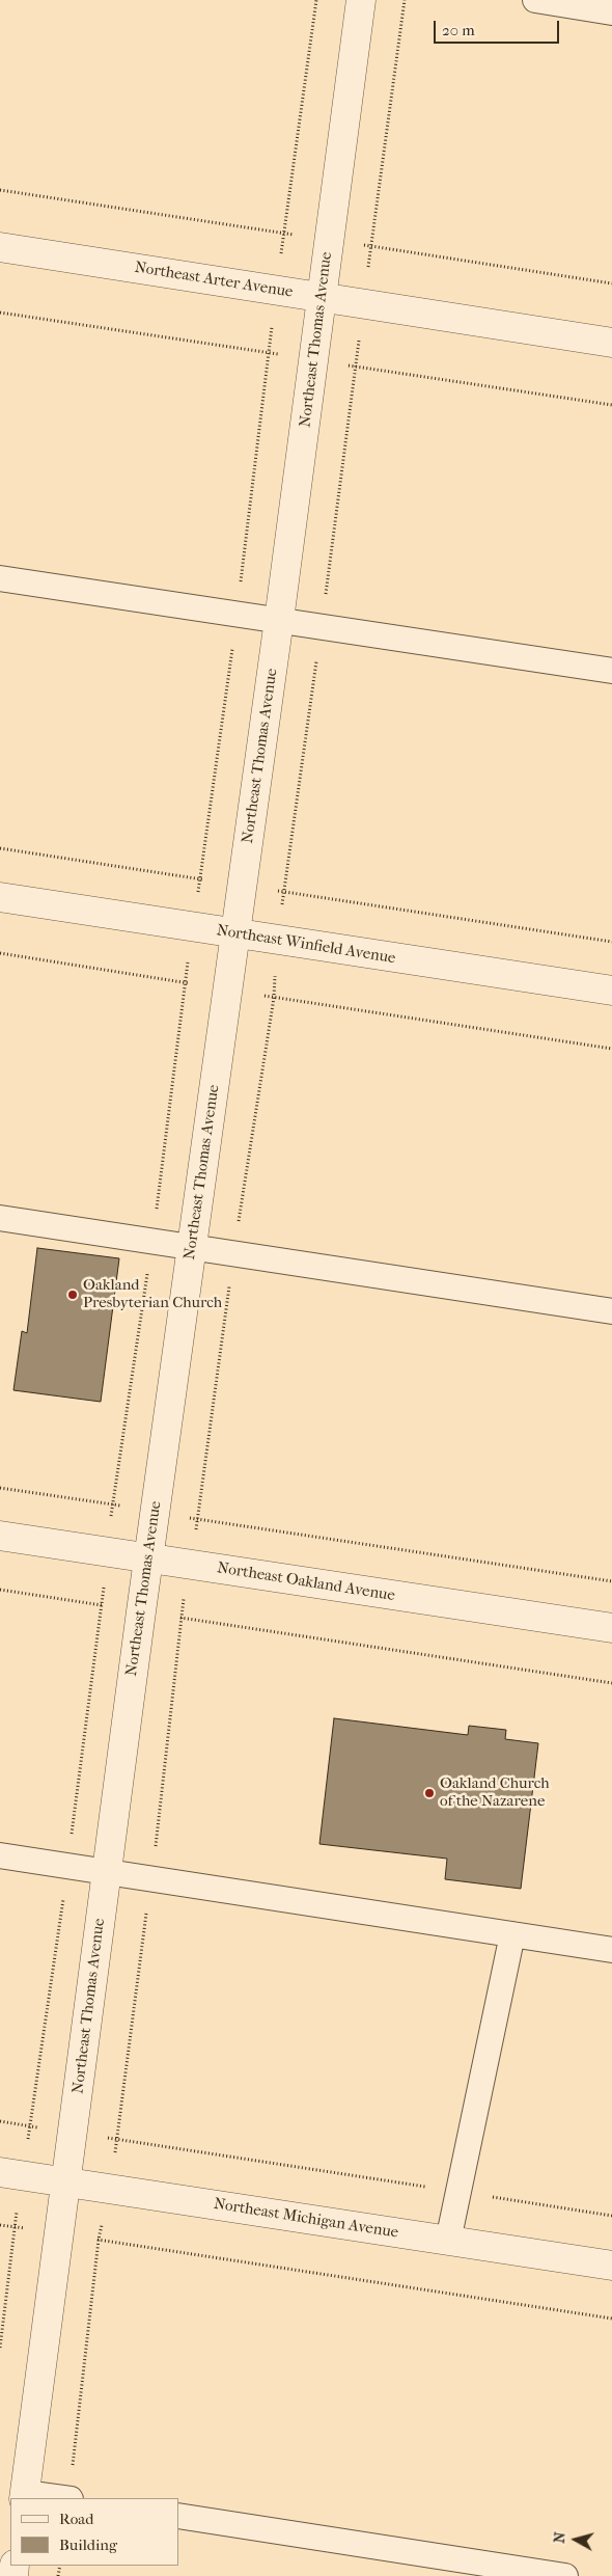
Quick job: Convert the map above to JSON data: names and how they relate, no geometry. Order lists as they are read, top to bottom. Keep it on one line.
{"streets":{"street":["Northeast Arter Avenue","Northeast Thomas Avenue","Northeast Winfield Avenue","Northeast Oakland Avenue","Northeast Michigan Avenue"]},"crossings":[["Northeast Arter Avenue","Northeast Thomas Avenue"],["Northeast Thomas Avenue","Northeast Winfield Avenue"],["Northeast Thomas Avenue","Northeast Oakland Avenue"],["Northeast Thomas Avenue","Northeast Michigan Avenue"]],"places":["Oakland Presbyterian Church","Oakland Church of the Nazarene"],"legend":["Road","Building"],"scale_bar":"20 m","north":"left"}
